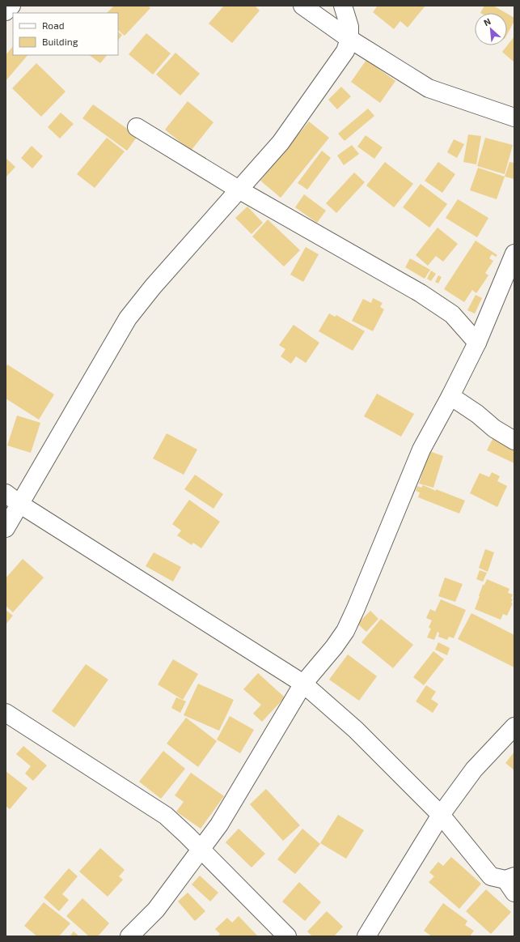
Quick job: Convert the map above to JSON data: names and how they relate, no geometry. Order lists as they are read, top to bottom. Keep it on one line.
{"legend":["Road","Building"],"north":"top left"}
